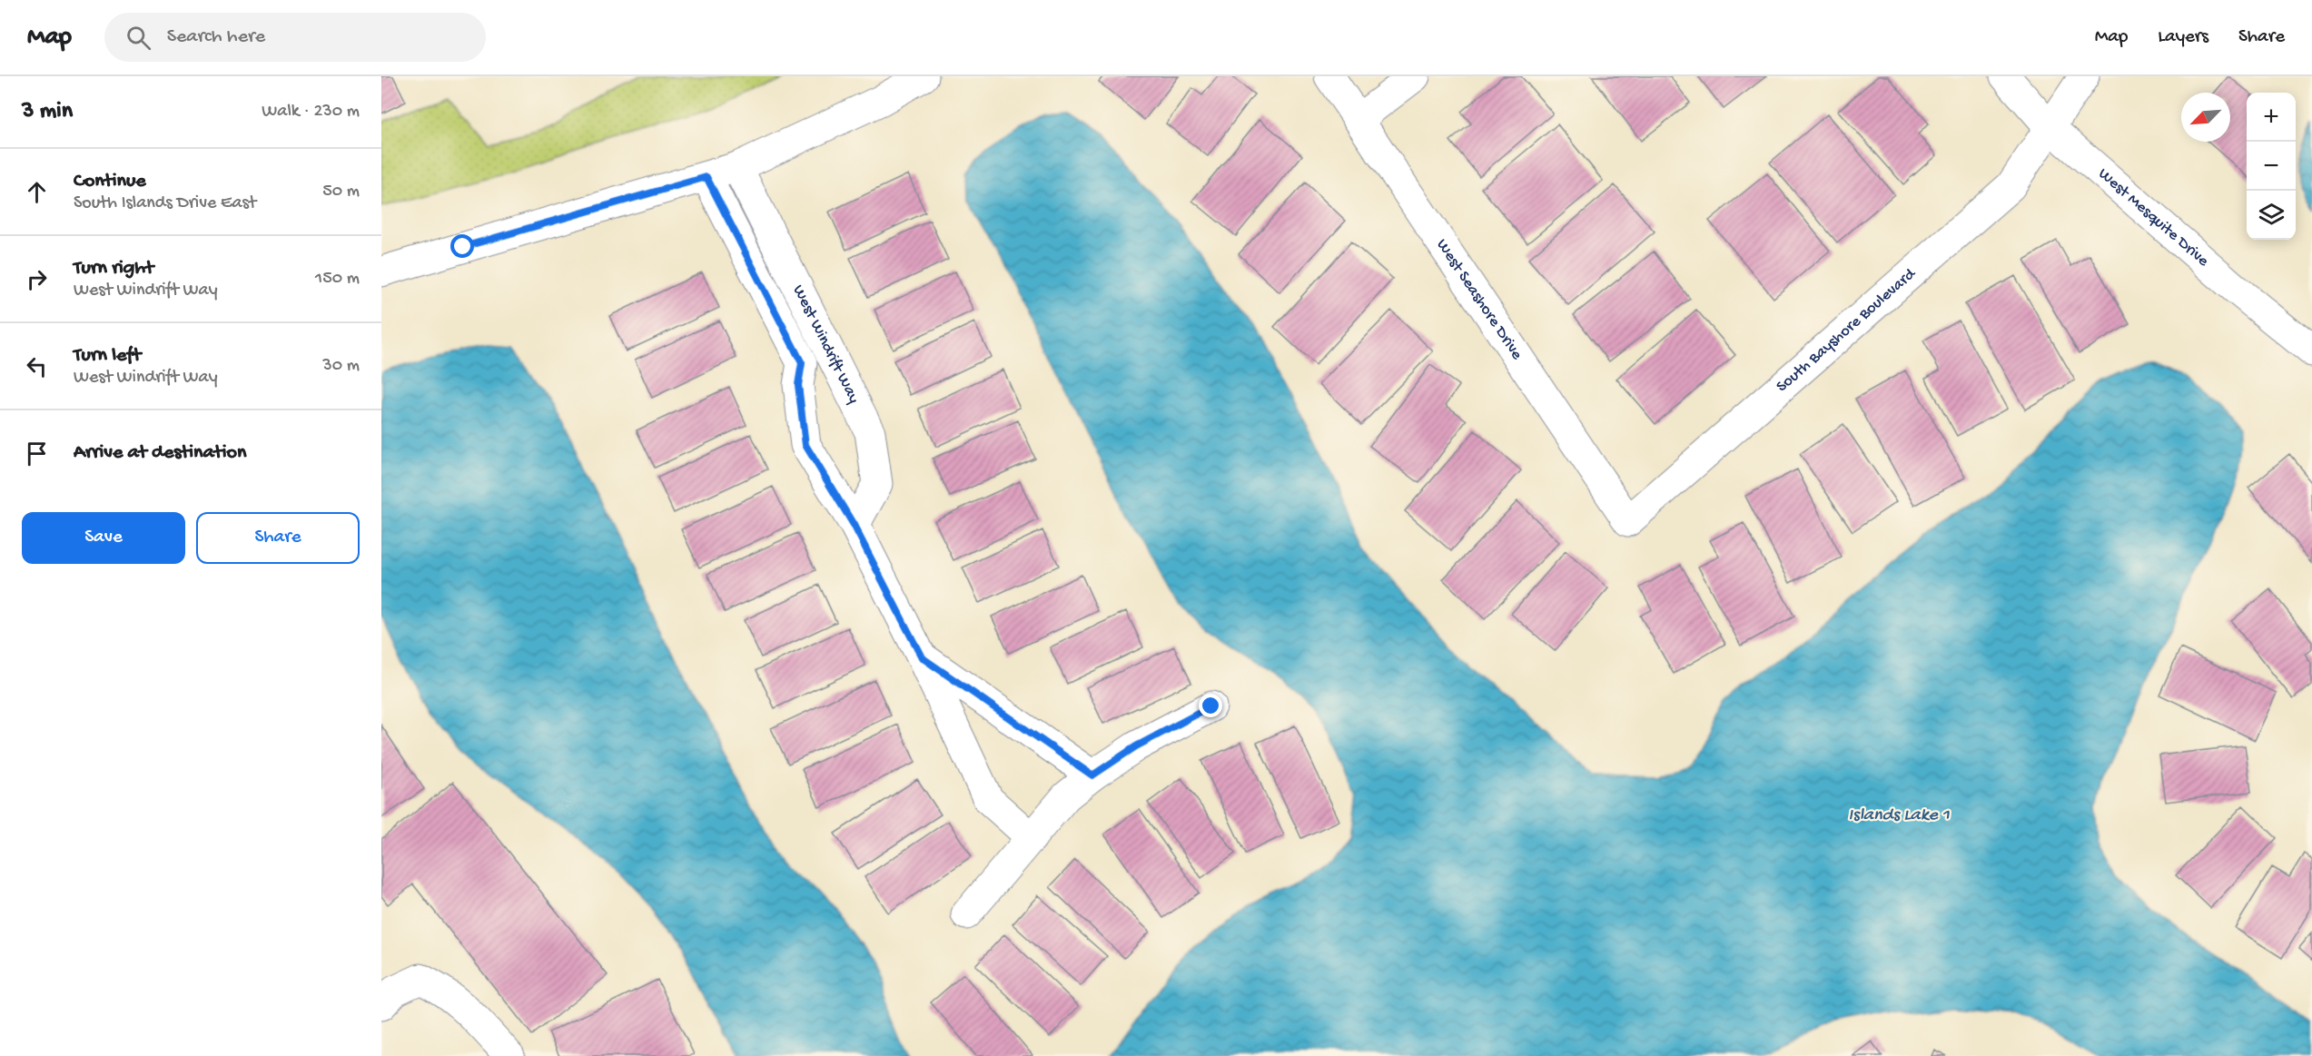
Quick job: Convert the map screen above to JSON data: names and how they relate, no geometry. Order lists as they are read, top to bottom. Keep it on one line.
{"streets":{"street":["West Mesquite Drive","West Seashore Drive","South Bayshore Boulevard","West Windrift Way"]},"crossings":[["West Mesquite Drive","South Bayshore Boulevard"],["West Seashore Drive","South Bayshore Boulevard"]],"water":["Islands Lake 1"],"north":"bottom left","page":{"header":"Map","search":"Search here","nav":["Map","Layers","Share"],"heading":["3 min","Walk · 230 m"],"map_buttons":["+","−"],"list":[["Continue","South Islands Drive East","50 m"],["Turn right","West Windrift Way","150 m"],["Turn left","West Windrift Way","30 m"],"Arrive at destination"],"buttons":["Save","Share"]}}
